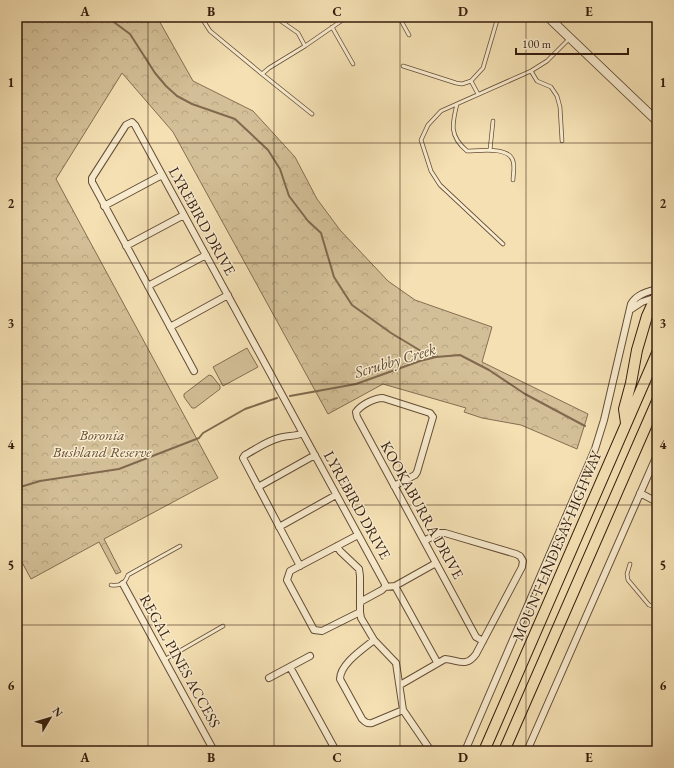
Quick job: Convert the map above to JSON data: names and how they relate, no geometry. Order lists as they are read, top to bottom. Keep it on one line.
{"streets":{"highway":["MOUNT LINDESAY HIGHWAY"],"street":["LYREBIRD DRIVE","KOOKABURRA DRIVE","REGAL PINES ACCESS"]},"water":["Scrubby Creek"],"parks":["Boronia Bushland Reserve"],"scale_bar":"100 m","north":"top right","grid":{"columns":["A","B","C","D","E"],"rows":["1","2","3","4","5","6"]}}
